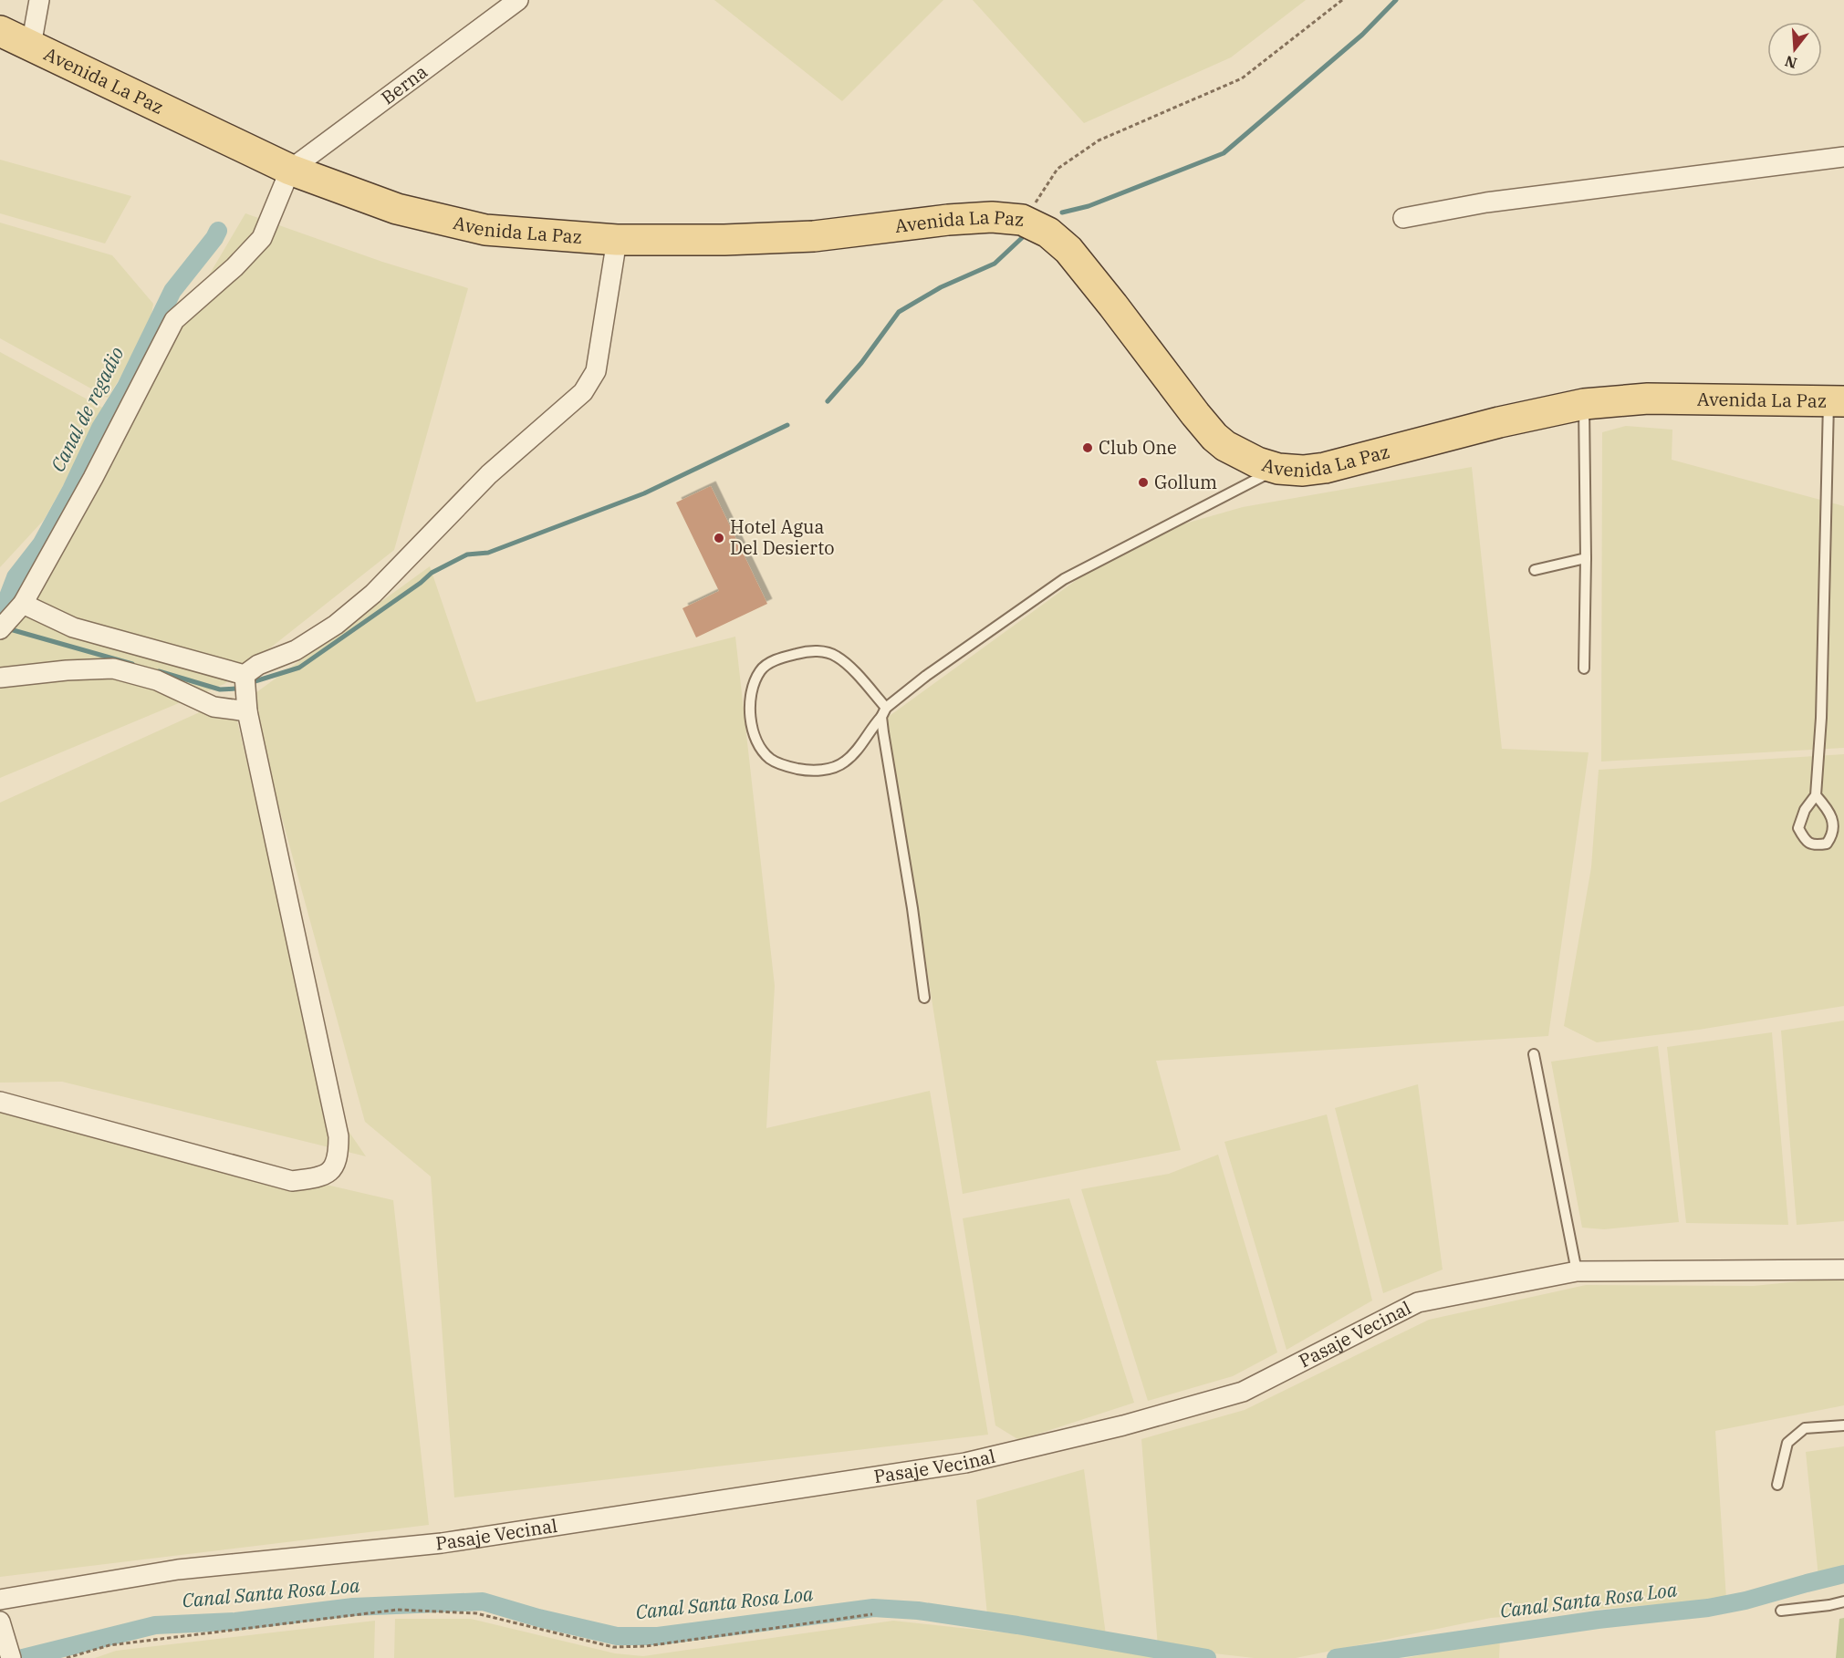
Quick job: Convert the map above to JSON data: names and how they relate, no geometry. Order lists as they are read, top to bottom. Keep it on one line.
{"streets":{"main road":["Avenida La Paz"],"street":["Berna","Pasaje Vecinal"]},"crossings":[["Avenida La Paz","Berna"]],"water":["Canal de regadio","Canal Santa Rosa Loa"],"places":["Club One","Gollum","Hotel Agua Del Desierto"],"north":"bottom"}
